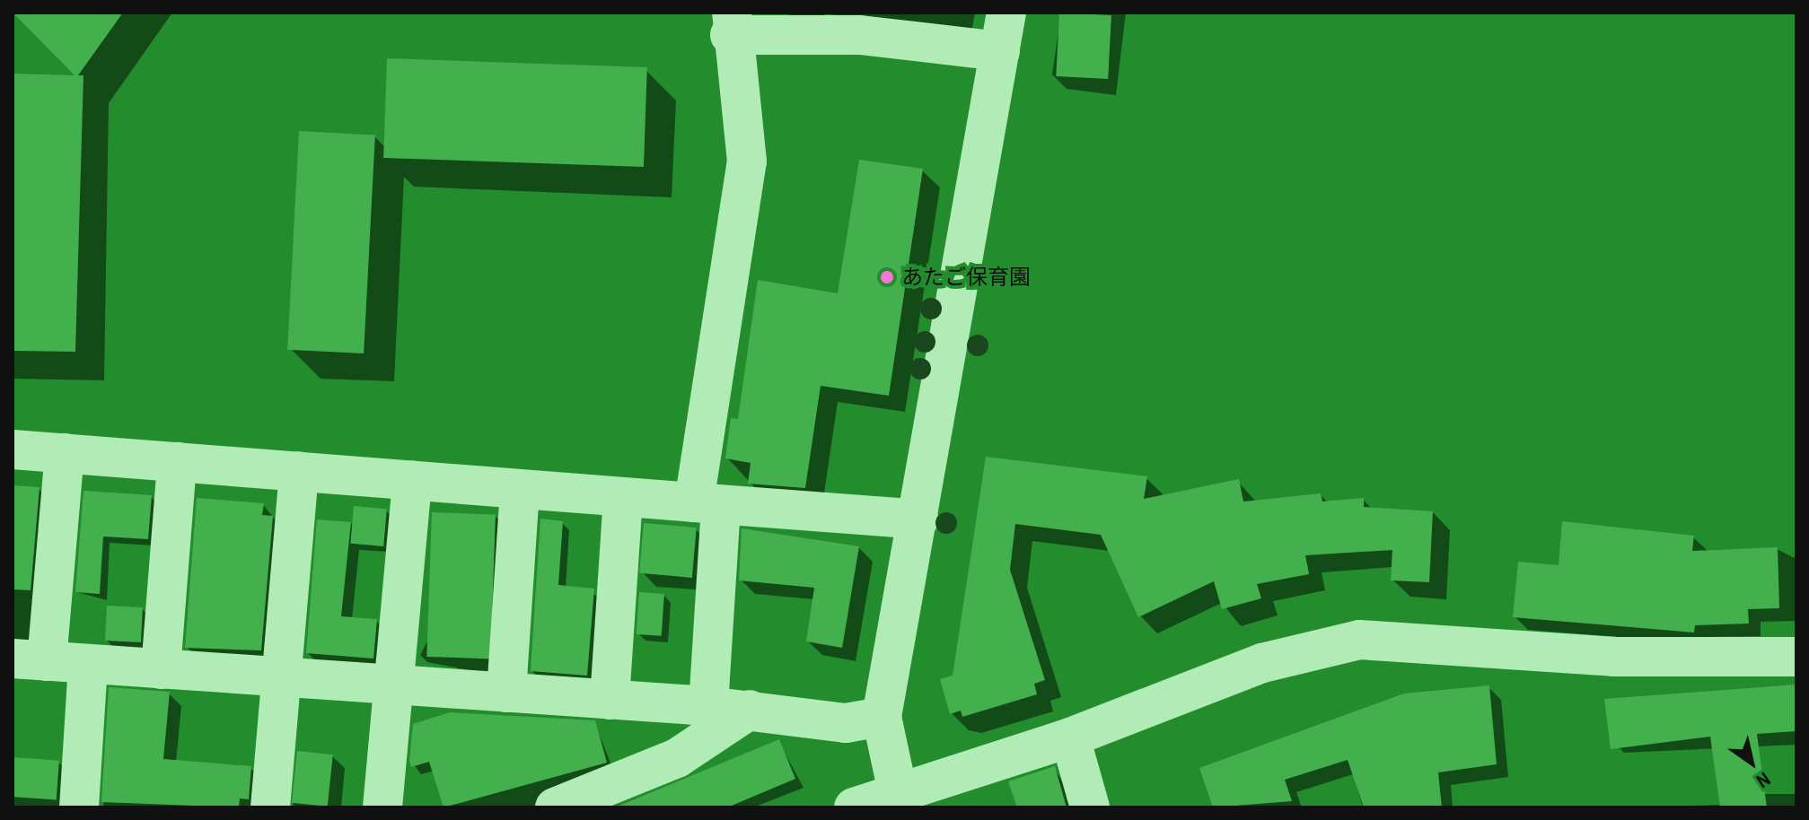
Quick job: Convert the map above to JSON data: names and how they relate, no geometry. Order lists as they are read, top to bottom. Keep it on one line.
{"places":["あたご保育園"],"north":"bottom right"}
